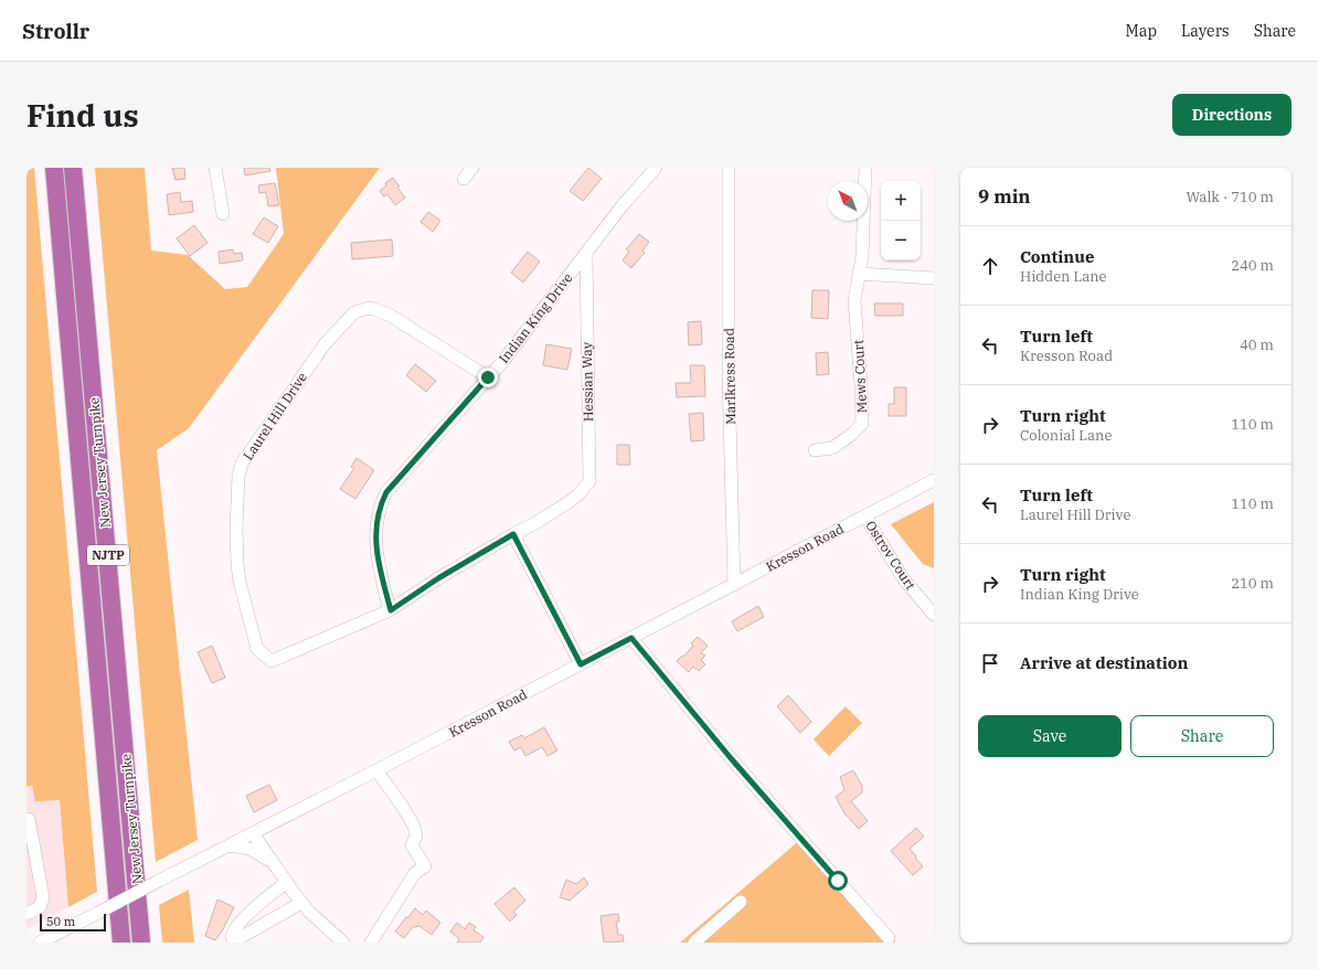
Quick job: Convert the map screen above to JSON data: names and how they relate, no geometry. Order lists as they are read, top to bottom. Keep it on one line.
{"streets":{"highway":["New Jersey Turnpike","NJTP"],"street":["Indian King Drive","Marlkress Road","Mews Court","Hessian Way","Laurel Hill Drive","Kresson Road","Ostrov Court"]},"crossings":[["Indian King Drive","Hessian Way"],["Indian King Drive","Laurel Hill Drive"],["Marlkress Road","Kresson Road"],["Hessian Way","Laurel Hill Drive"],["Kresson Road","Ostrov Court"]],"scale_bar":"50 m","north":"top left","page":{"header":"Strollr","nav":["Map","Layers","Share"],"buttons":["Directions",["Save","Share"]],"title":"Find us","heading":["9 min","Walk · 710 m"],"map_buttons":["+","−"],"list":[["Continue","Hidden Lane","240 m"],["Turn left","Kresson Road","40 m"],["Turn right","Colonial Lane","110 m"],["Turn left","Laurel Hill Drive","110 m"],["Turn right","Indian King Drive","210 m"],"Arrive at destination"],"scale":"50 m"}}
